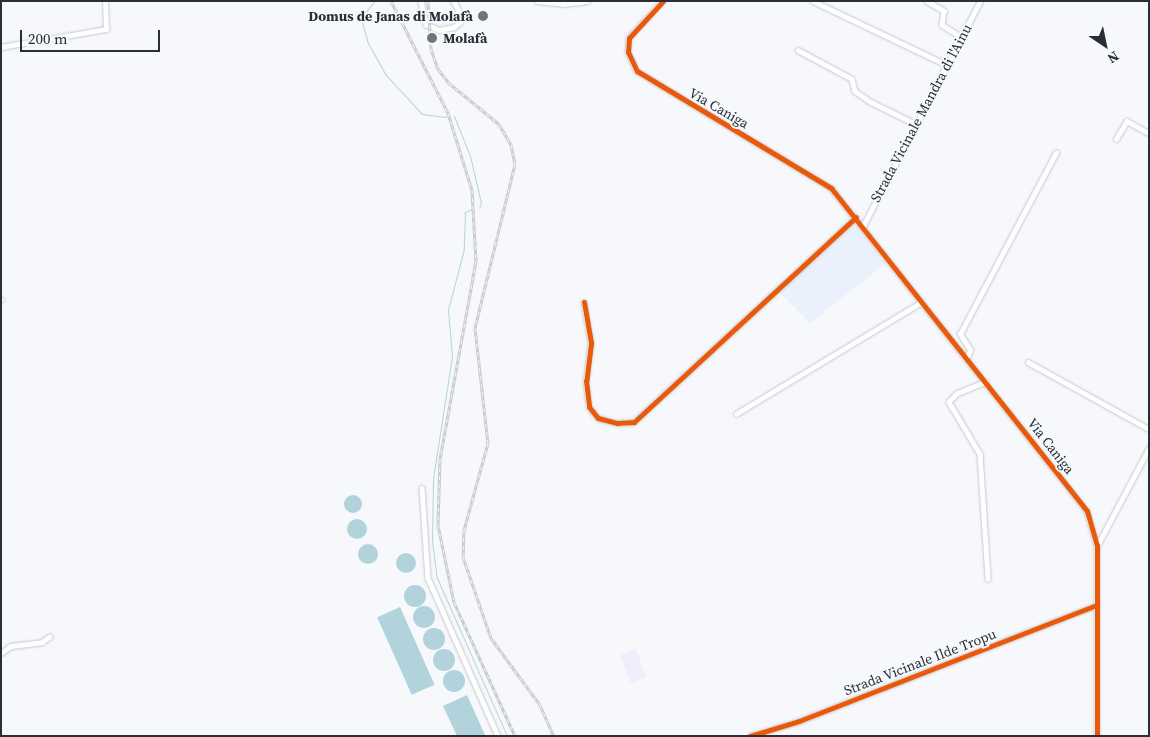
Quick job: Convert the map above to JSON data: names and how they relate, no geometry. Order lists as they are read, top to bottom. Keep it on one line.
{"streets":{"street":["Via Caniga","Strada Vicinale Mandra di l'Ainu","Strada Vicinale Ilde Tropu"]},"crossings":[["Via Caniga","Strada Vicinale Mandra di l'Ainu"],["Via Caniga","Strada Vicinale Ilde Tropu"]],"places":["Domus de Janas di Molafà","Molafà"],"scale_bar":"200 m","north":"bottom right"}
